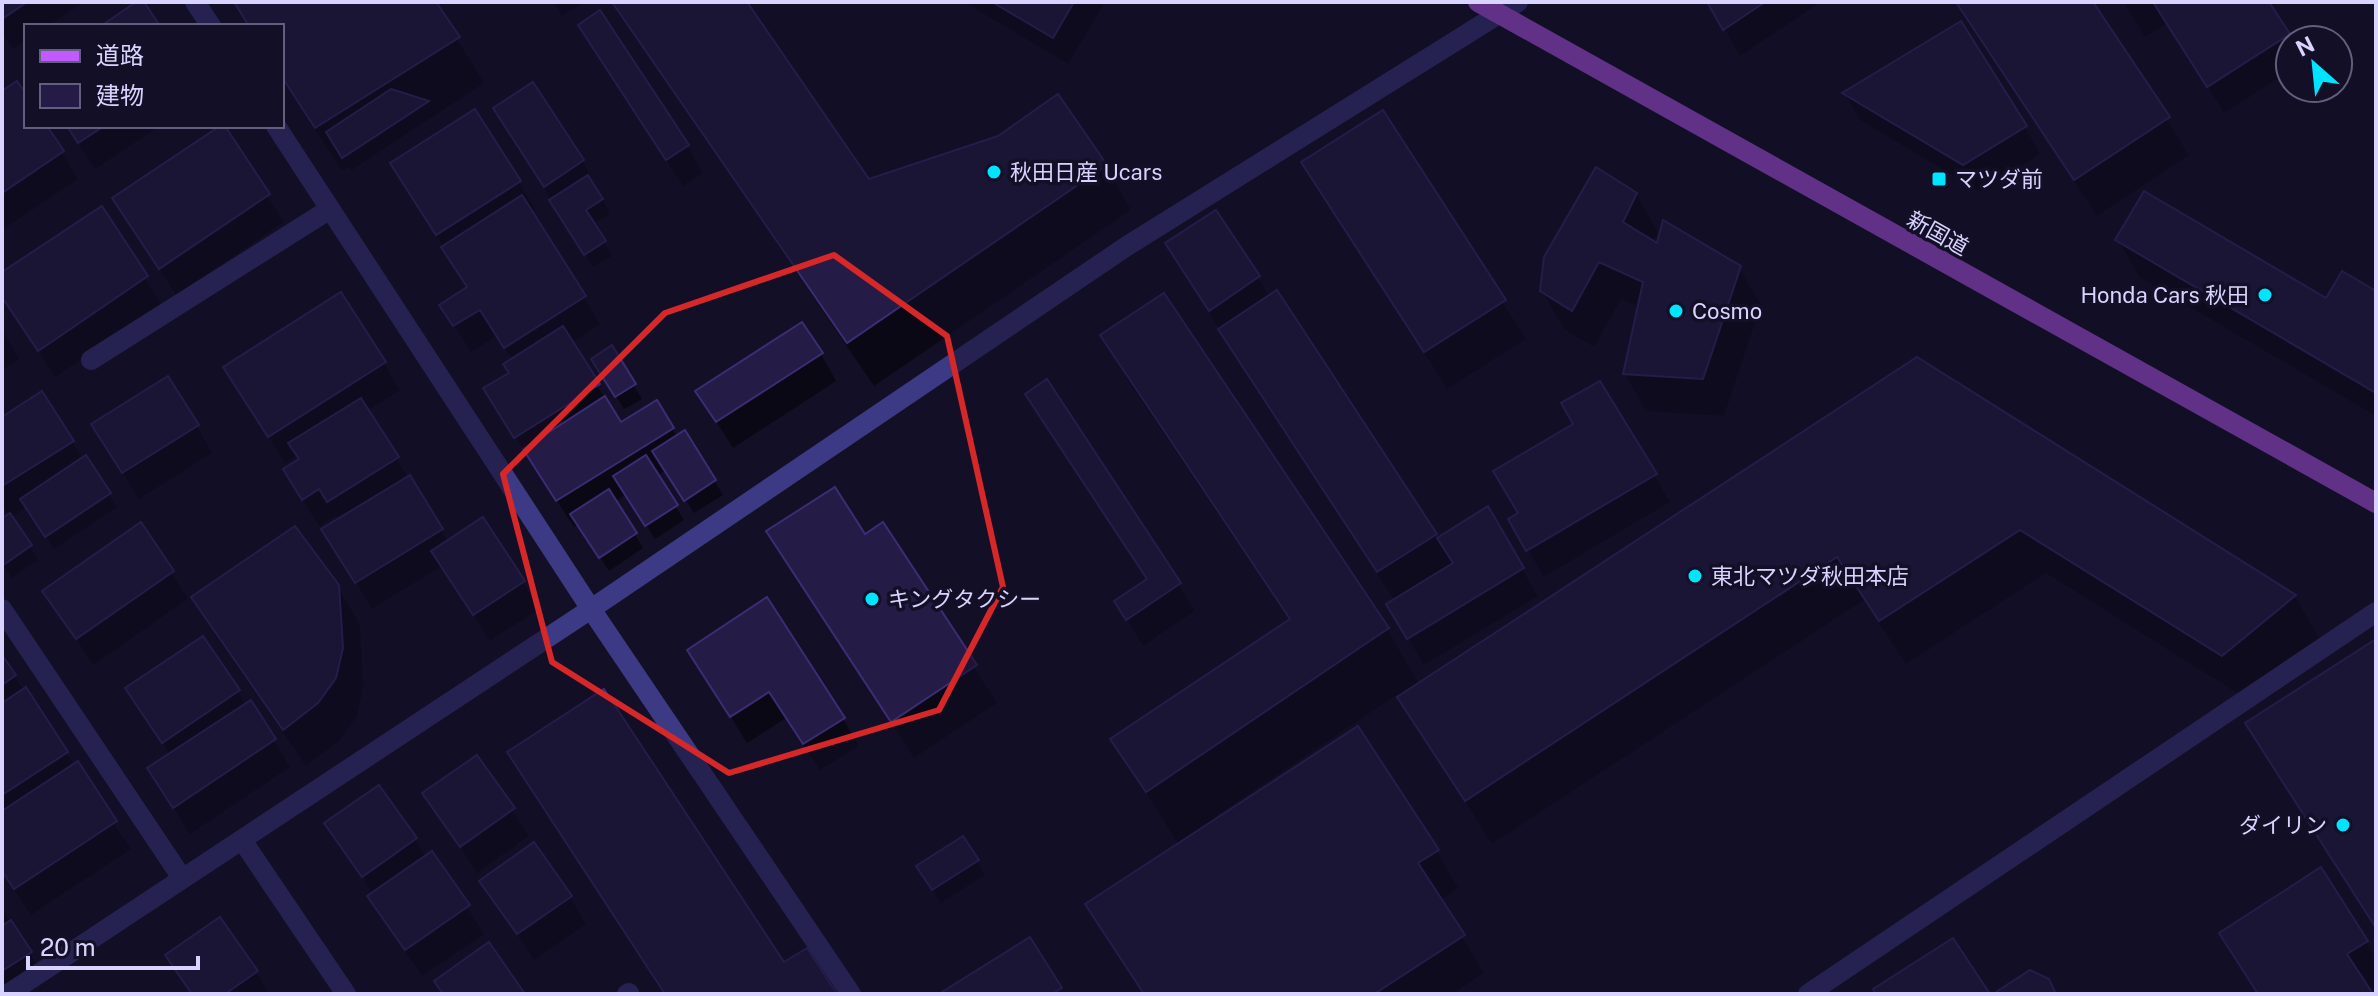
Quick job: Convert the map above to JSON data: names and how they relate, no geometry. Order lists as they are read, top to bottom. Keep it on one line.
{"streets":{"main road":["新国道"]},"places":{"other":["秋田日産 Ucars","Honda Cars 秋田","Cosmo","東北マツダ秋田本店","キングタクシー","ダイリン"],"transit":["マツダ前"]},"legend":["道路","建物"],"scale_bar":"20 m","north":"top left"}
